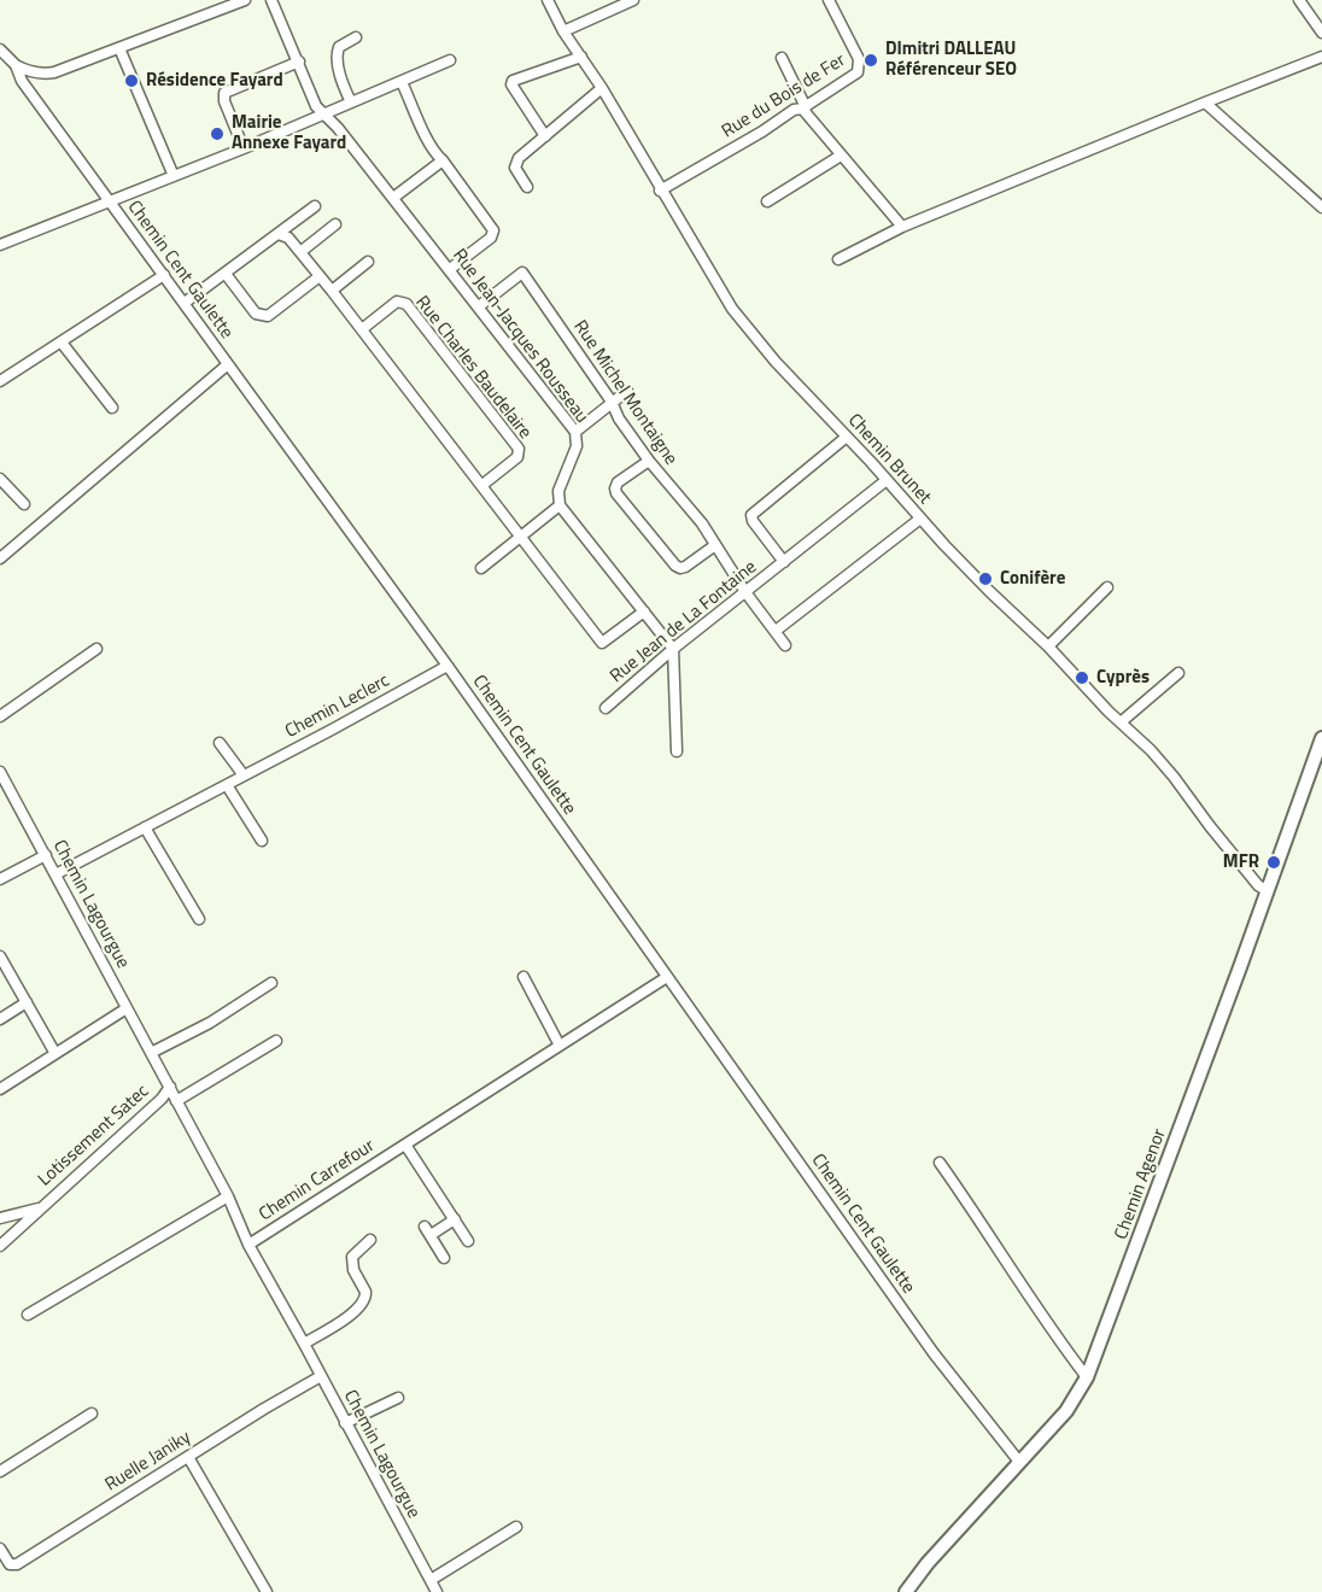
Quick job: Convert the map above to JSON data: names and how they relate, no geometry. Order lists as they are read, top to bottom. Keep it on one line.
{"streets":{"main road":["Chemin Agenor"],"street":["Rue du Bois de Fer","Chemin Cent Gaulette","Rue Jean-Jacques Rousseau","Rue Charles Baudelaire","Rue Michel Montaigne","Chemin Brunet","Rue Jean de La Fontaine","Chemin Leclerc","Chemin Lagourgue","Lotissement Satec","Chemin Carrefour","Ruelle Janiky"]},"crossings":[["Rue du Bois de Fer","Chemin Brunet"],["Chemin Cent Gaulette","Chemin Leclerc"],["Chemin Cent Gaulette","Chemin Carrefour"],["Chemin Cent Gaulette","Chemin Agenor"],["Rue Jean-Jacques Rousseau","Rue Michel Montaigne"],["Rue Michel Montaigne","Rue Jean de La Fontaine"],["Chemin Brunet","Rue Jean de La Fontaine"],["Chemin Brunet","Chemin Agenor"],["Chemin Leclerc","Chemin Lagourgue"],["Chemin Lagourgue","Lotissement Satec"],["Chemin Lagourgue","Chemin Carrefour"],["Chemin Lagourgue","Ruelle Janiky"]],"places":["DImitri DALLEAU Référenceur SEO","Résidence Fayard","Mairie Annexe Fayard","Conifère","Cyprès","MFR"]}
